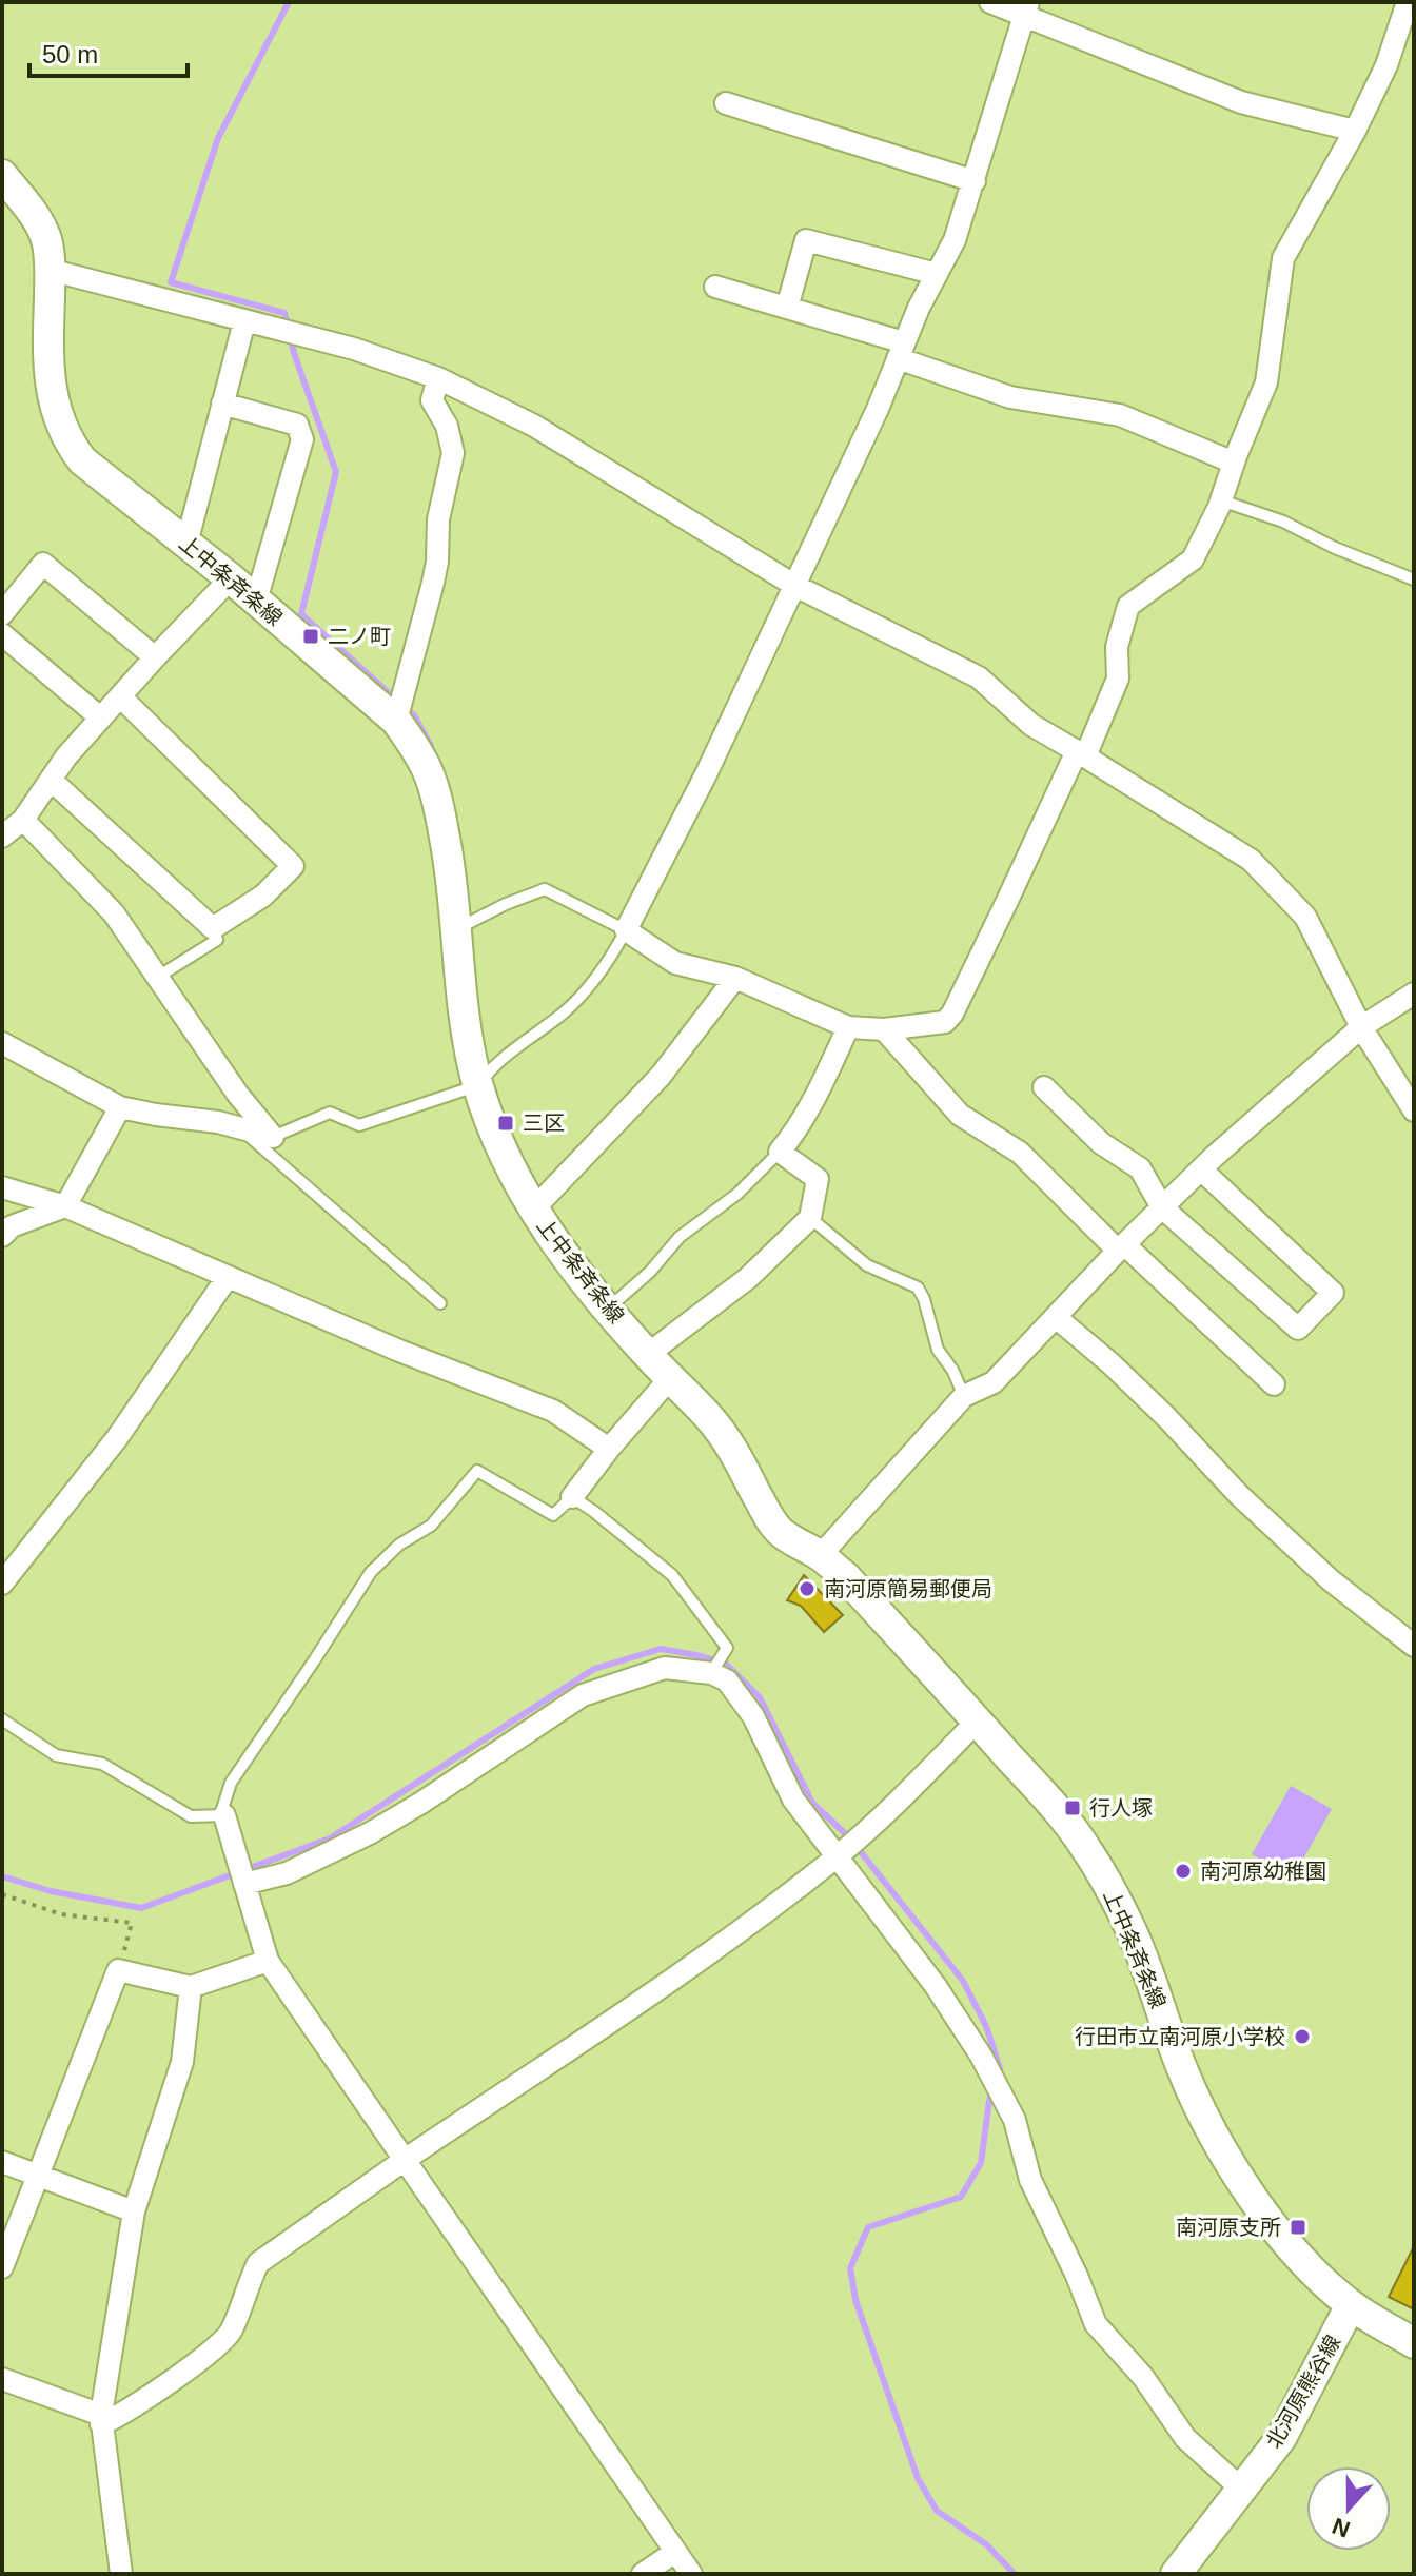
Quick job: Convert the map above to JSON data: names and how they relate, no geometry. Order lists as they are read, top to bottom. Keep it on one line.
{"streets":{"main road":["上中条斉条線","北河原熊谷線"]},"crossings":[["上中条斉条線","北河原熊谷線"]],"places":{"transit":["二ノ町","三区","行人塚","南河原支所"],"other":["南河原簡易郵便局","南河原幼稚園","行田市立南河原小学校"]},"scale_bar":"50 m","north":"bottom"}
